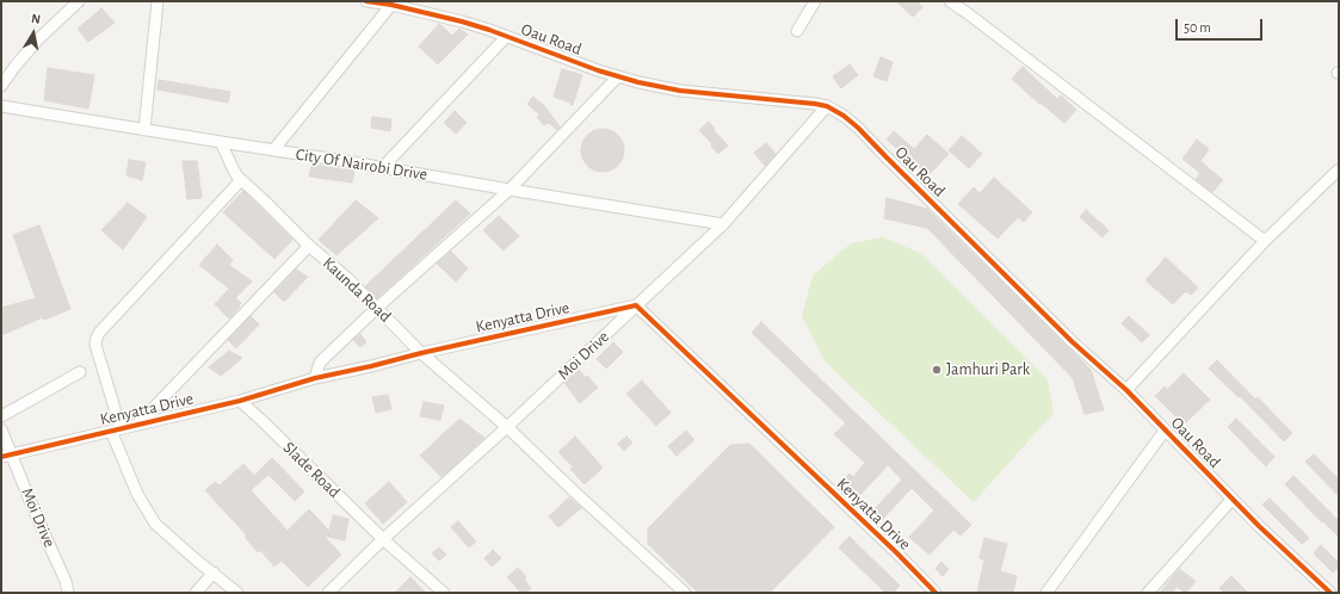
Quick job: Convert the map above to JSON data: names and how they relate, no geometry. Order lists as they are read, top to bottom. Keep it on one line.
{"streets":{"street":["Oau Road","City Of Nairobi Drive","Kaunda Road","Kenyatta Drive","Moi Drive","Slade Road"]},"crossings":[["Oau Road","Moi Drive"],["City Of Nairobi Drive","Kaunda Road"],["City Of Nairobi Drive","Moi Drive"],["Kaunda Road","Kenyatta Drive"],["Kaunda Road","Moi Drive"],["Kenyatta Drive","Moi Drive"],["Kenyatta Drive","Slade Road"],["Moi Drive","Slade Road"]],"places":["Jamhuri Park"],"scale_bar":"50 m","north":"top"}
